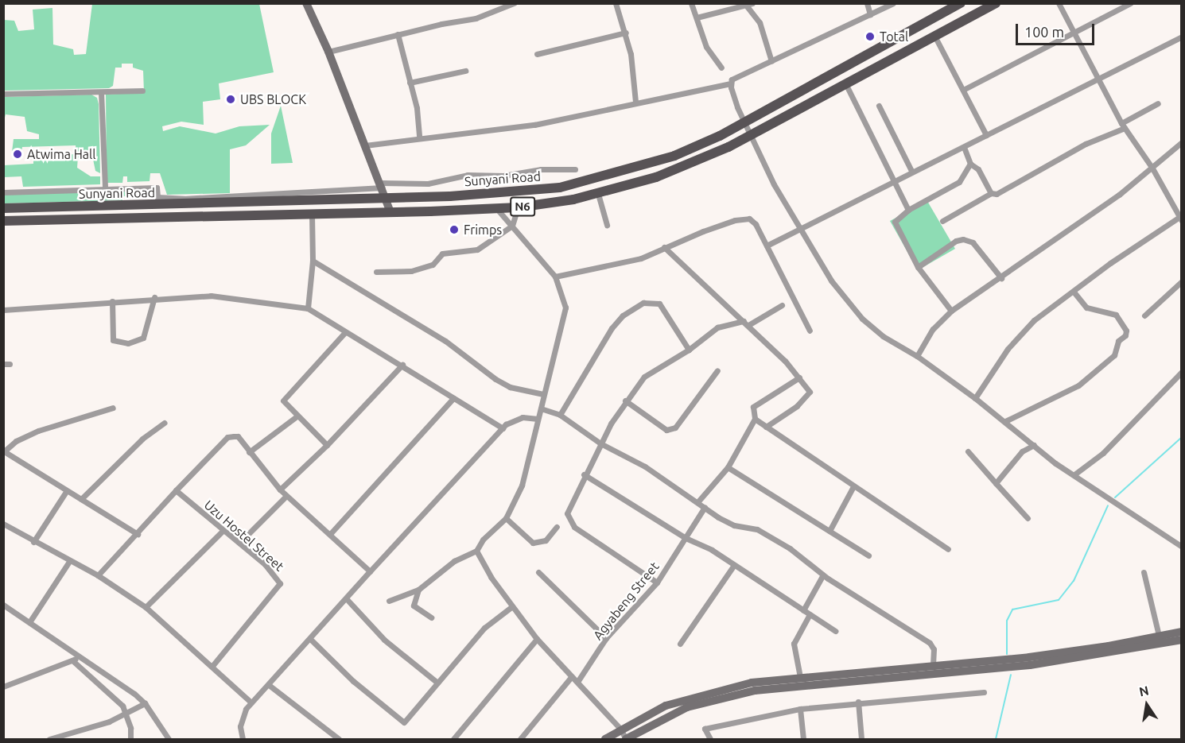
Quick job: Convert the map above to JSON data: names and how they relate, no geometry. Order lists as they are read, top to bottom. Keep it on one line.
{"streets":{"main road":["Sunyani Road","N6"],"street":["Uzu Hostel Street","Agyabeng Street"]},"places":["Total","UBS BLOCK","Atwima Hall","Frimps"],"scale_bar":"100 m","north":"top"}
